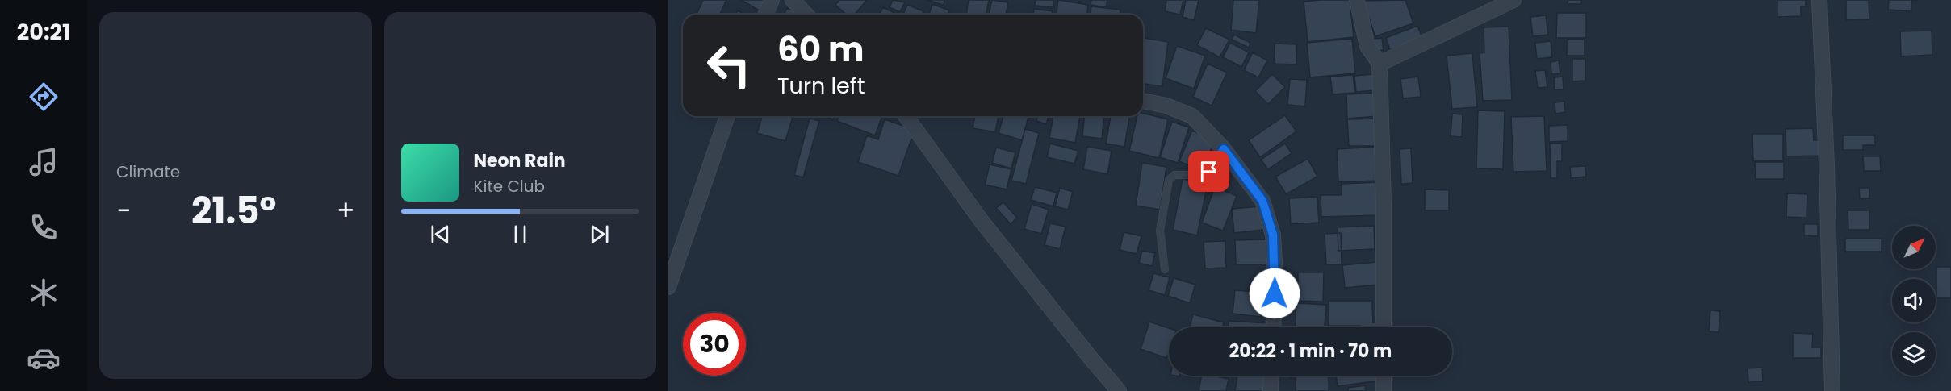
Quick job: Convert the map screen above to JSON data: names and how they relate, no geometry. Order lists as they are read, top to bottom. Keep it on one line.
{"north":"top right","page":{"tabs":"20:21","tile":"Climate","turn":["60 m","Turn left"],"song":["Neon Rain","Kite Club"],"heat":["−","21.5°","+"],"limit":"30","trip":"20:22 · 1 min · 70 m"}}
